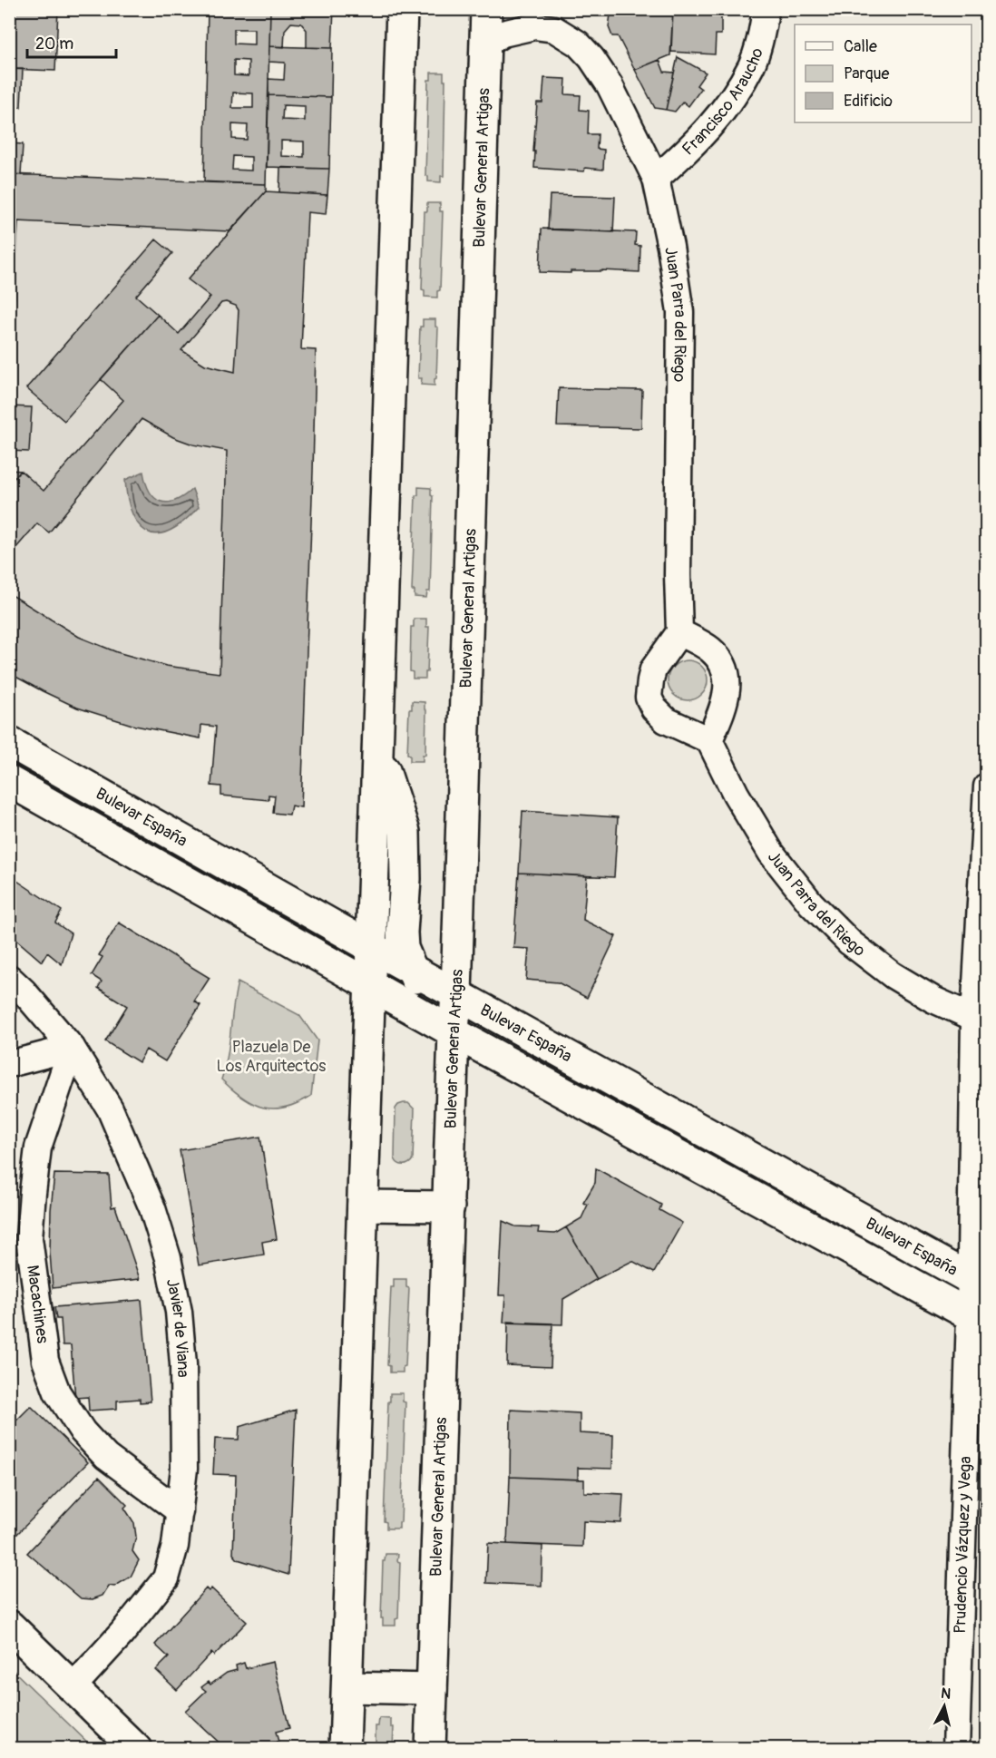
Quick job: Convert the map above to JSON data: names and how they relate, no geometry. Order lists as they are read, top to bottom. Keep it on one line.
{"streets":{"main road":["Bulevar General Artigas","Bulevar España"],"street":["Francisco Araucho","Juan Parra del Riego","Macachines","Javier de Viana","Prudencio Vázquez y Vega"]},"crossings":[["Francisco Araucho","Juan Parra del Riego"],["Bulevar General Artigas","Juan Parra del Riego"],["Bulevar General Artigas","Bulevar España"],["Juan Parra del Riego","Prudencio Vázquez y Vega"],["Bulevar España","Prudencio Vázquez y Vega"],["Macachines","Javier de Viana"]],"parks":["Plazuela De Los Arquitectos"],"legend":["Calle","Parque","Edificio"],"scale_bar":"20 m","north":"top"}
